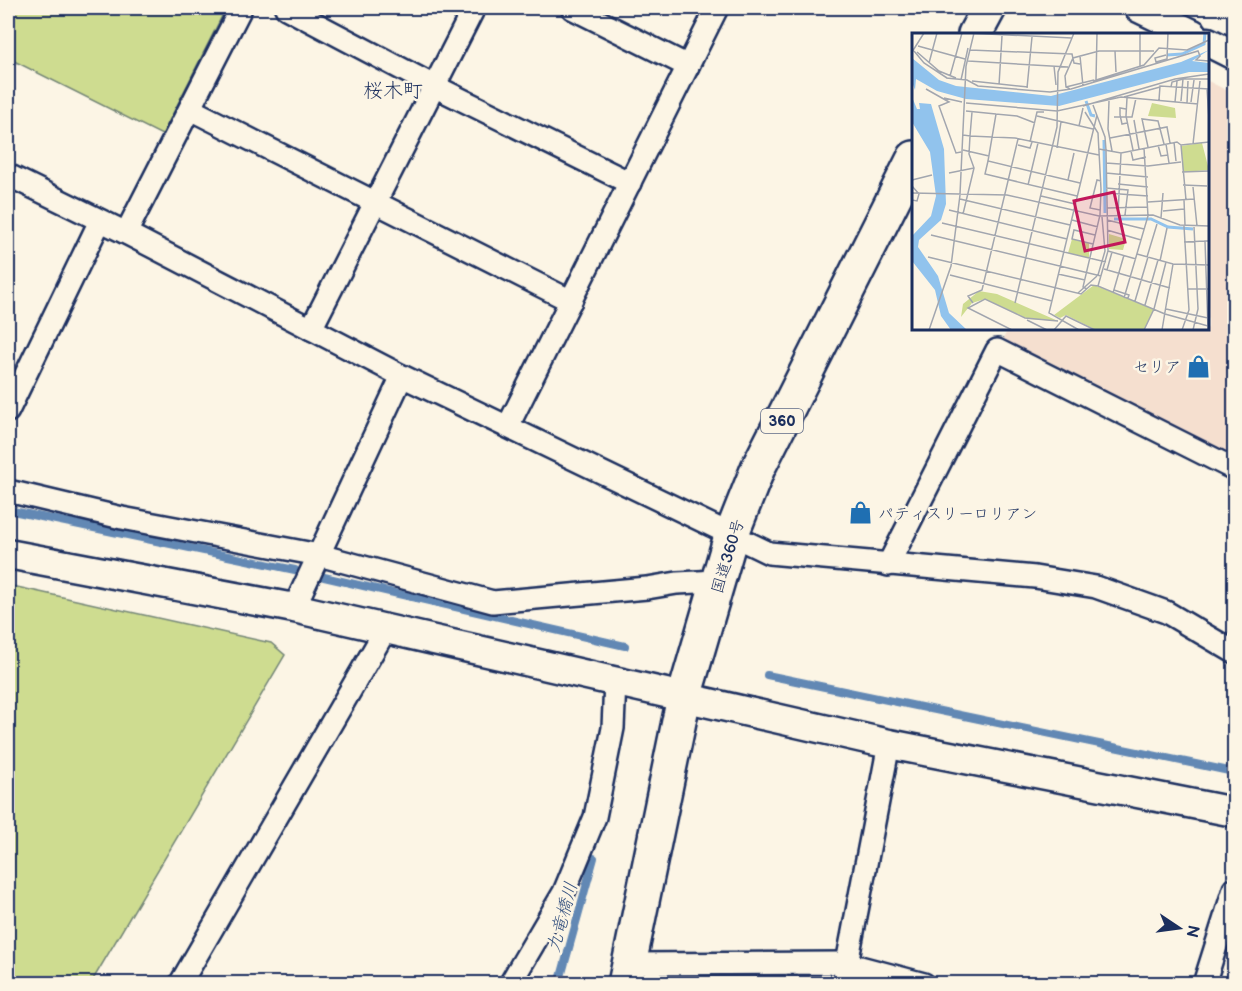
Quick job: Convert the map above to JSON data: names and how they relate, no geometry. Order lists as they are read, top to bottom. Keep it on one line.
{"streets":{"highway":["360","国道360号"]},"districts":["桜木町"],"water":["九竜橋川"],"places":{"shop":["セリア","パティスリーロリアン"]},"north":"right"}
